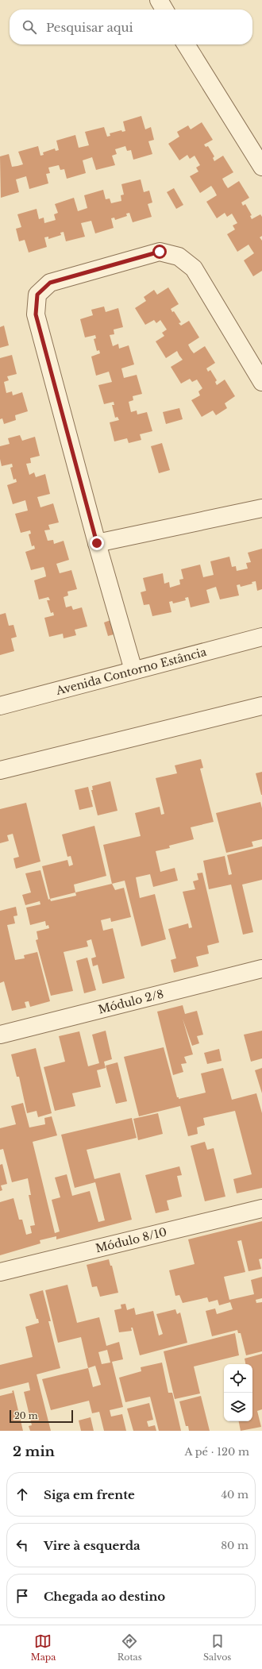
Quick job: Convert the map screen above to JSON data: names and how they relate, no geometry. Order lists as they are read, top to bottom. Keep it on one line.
{"streets":{"street":["Avenida Contorno Estância","Módulo 2/8","Módulo 8/10"]},"scale_bar":"20 m","page":{"search":"Pesquisar aqui","scale":"20 m","heading":["2 min","A pé · 120 m"],"list":[["Siga em frente","40 m"],["Vire à esquerda","80 m"],"Chegada ao destino"],"nav":["Mapa","Rotas","Salvos"]}}
